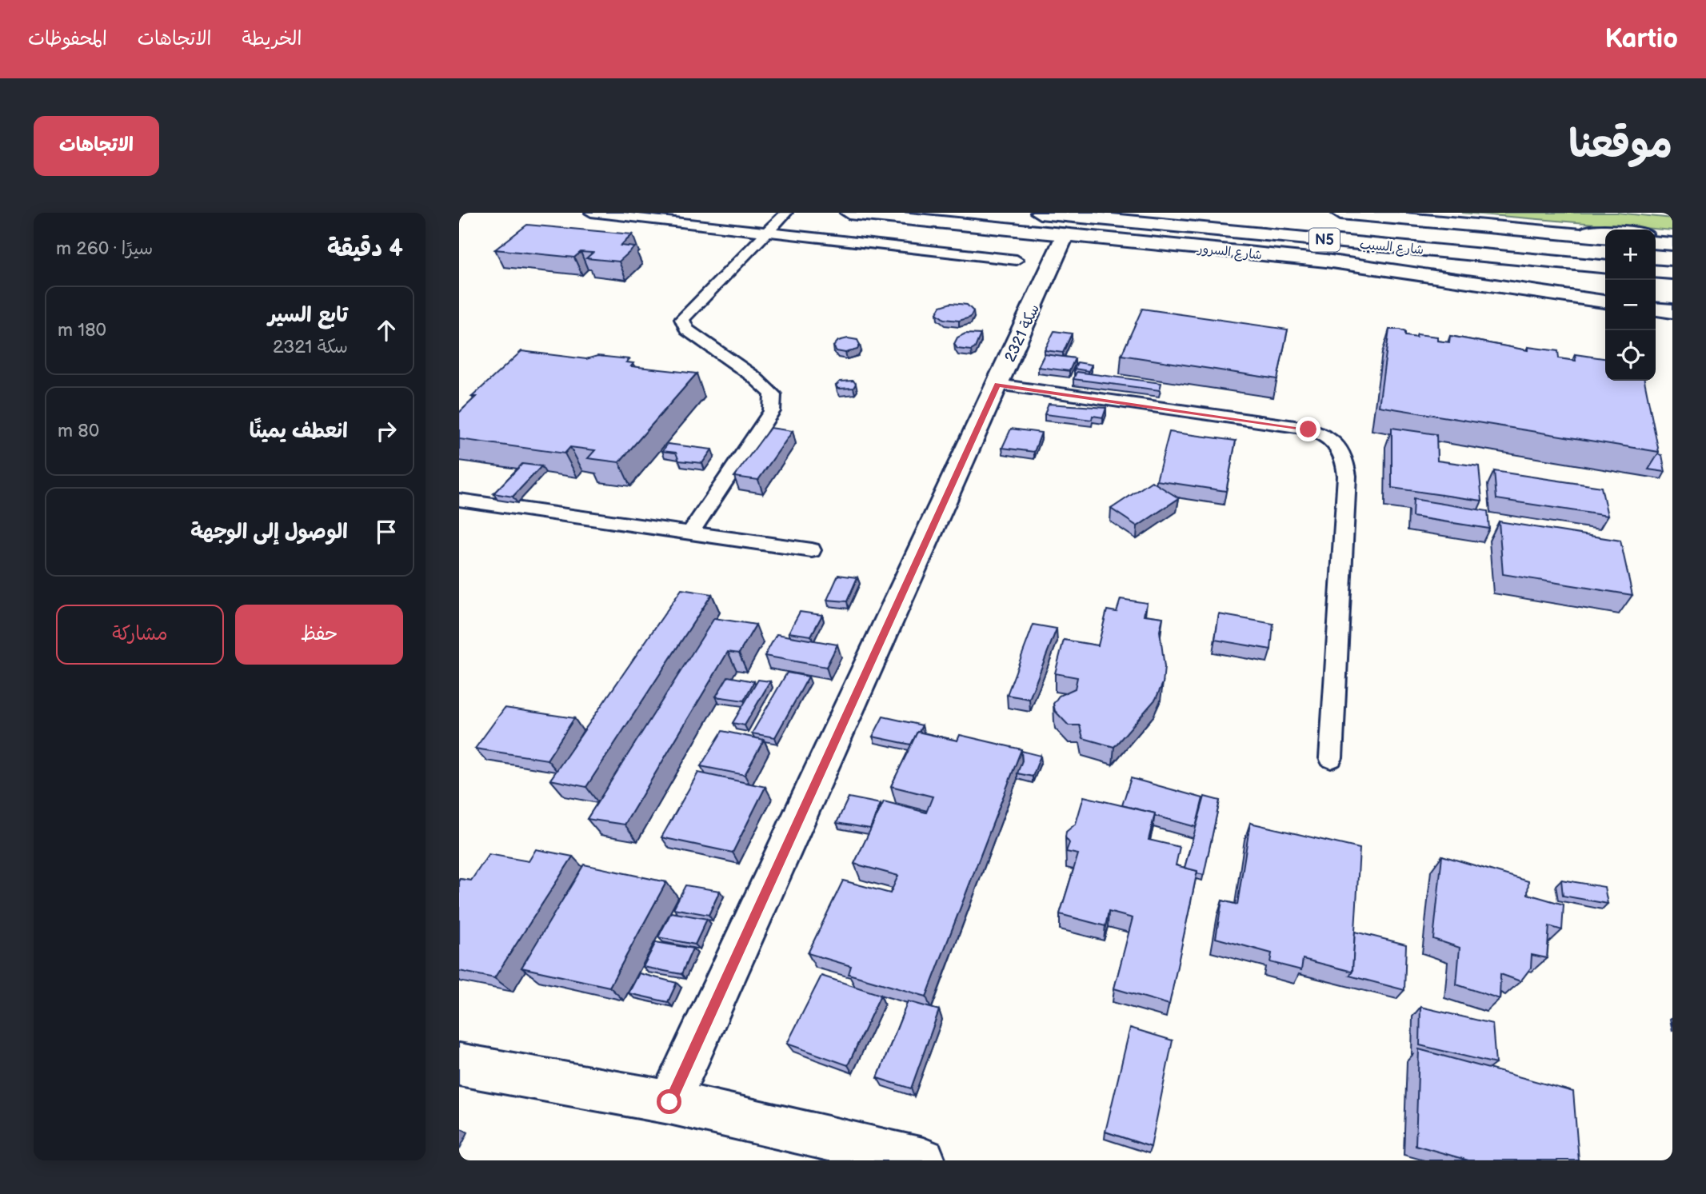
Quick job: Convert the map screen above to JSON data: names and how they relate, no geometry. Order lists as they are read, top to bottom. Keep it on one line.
{"streets":{"main road":["N5","شارع السيب","شارع السرور","سكة 2321"]},"crossings":[["شارع السرور","سكة 2321"]],"page":{"header":"Kartio","nav":["الخريطة","الاتجاهات","المحفوظات"],"title":"موقعنا","buttons":["الاتجاهات",["حفظ","مشاركة"]],"heading":["4 دقيقة","سيرًا · 260 m"],"map_buttons":["+","−"],"list":[["تابع السير","سكة 2321","180 m"],["انعطف يمينًا","80 m"],"الوصول إلى الوجهة"]}}
